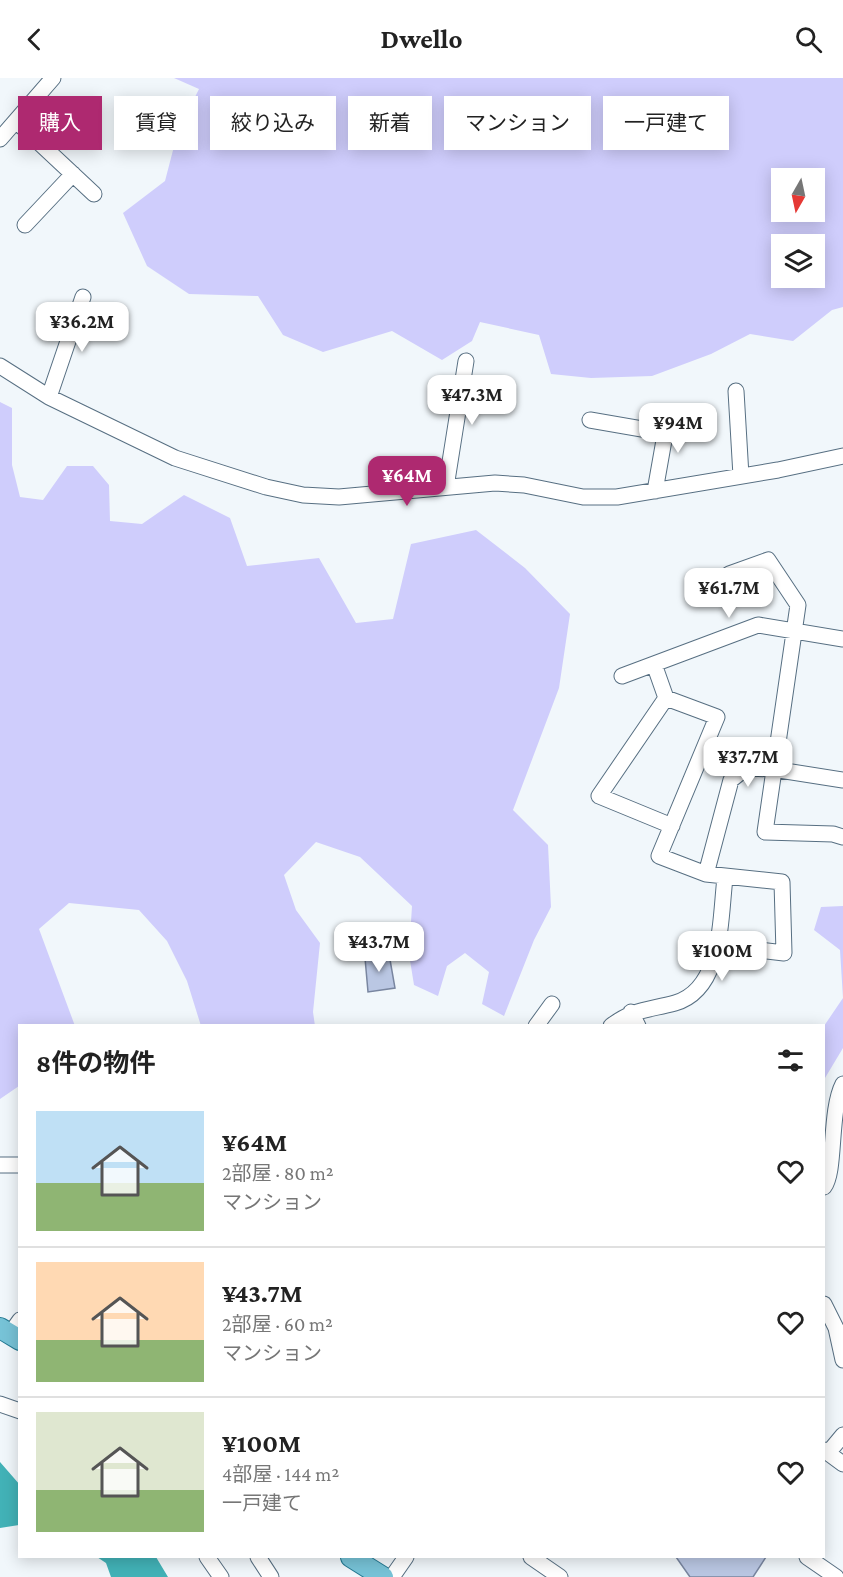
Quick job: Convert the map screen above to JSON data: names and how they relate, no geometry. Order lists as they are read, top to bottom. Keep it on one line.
{"north":"bottom","page":{"header":"Dwello","chip":["購入","賃貸","絞り込み","新着","マンション","一戸建て"],"price":["¥36.2M","¥47.3M","¥94M","¥64M","¥61.7M","¥37.7M","¥43.7M","¥100M"],"heading":"8件の物件","list":[{"name":"¥64M","note":"2部屋 · 80 m² · マンション"},{"name":"¥43.7M","note":"2部屋 · 60 m² · マンション"},{"name":"¥100M","note":"4部屋 · 144 m² · 一戸建て"}]}}
